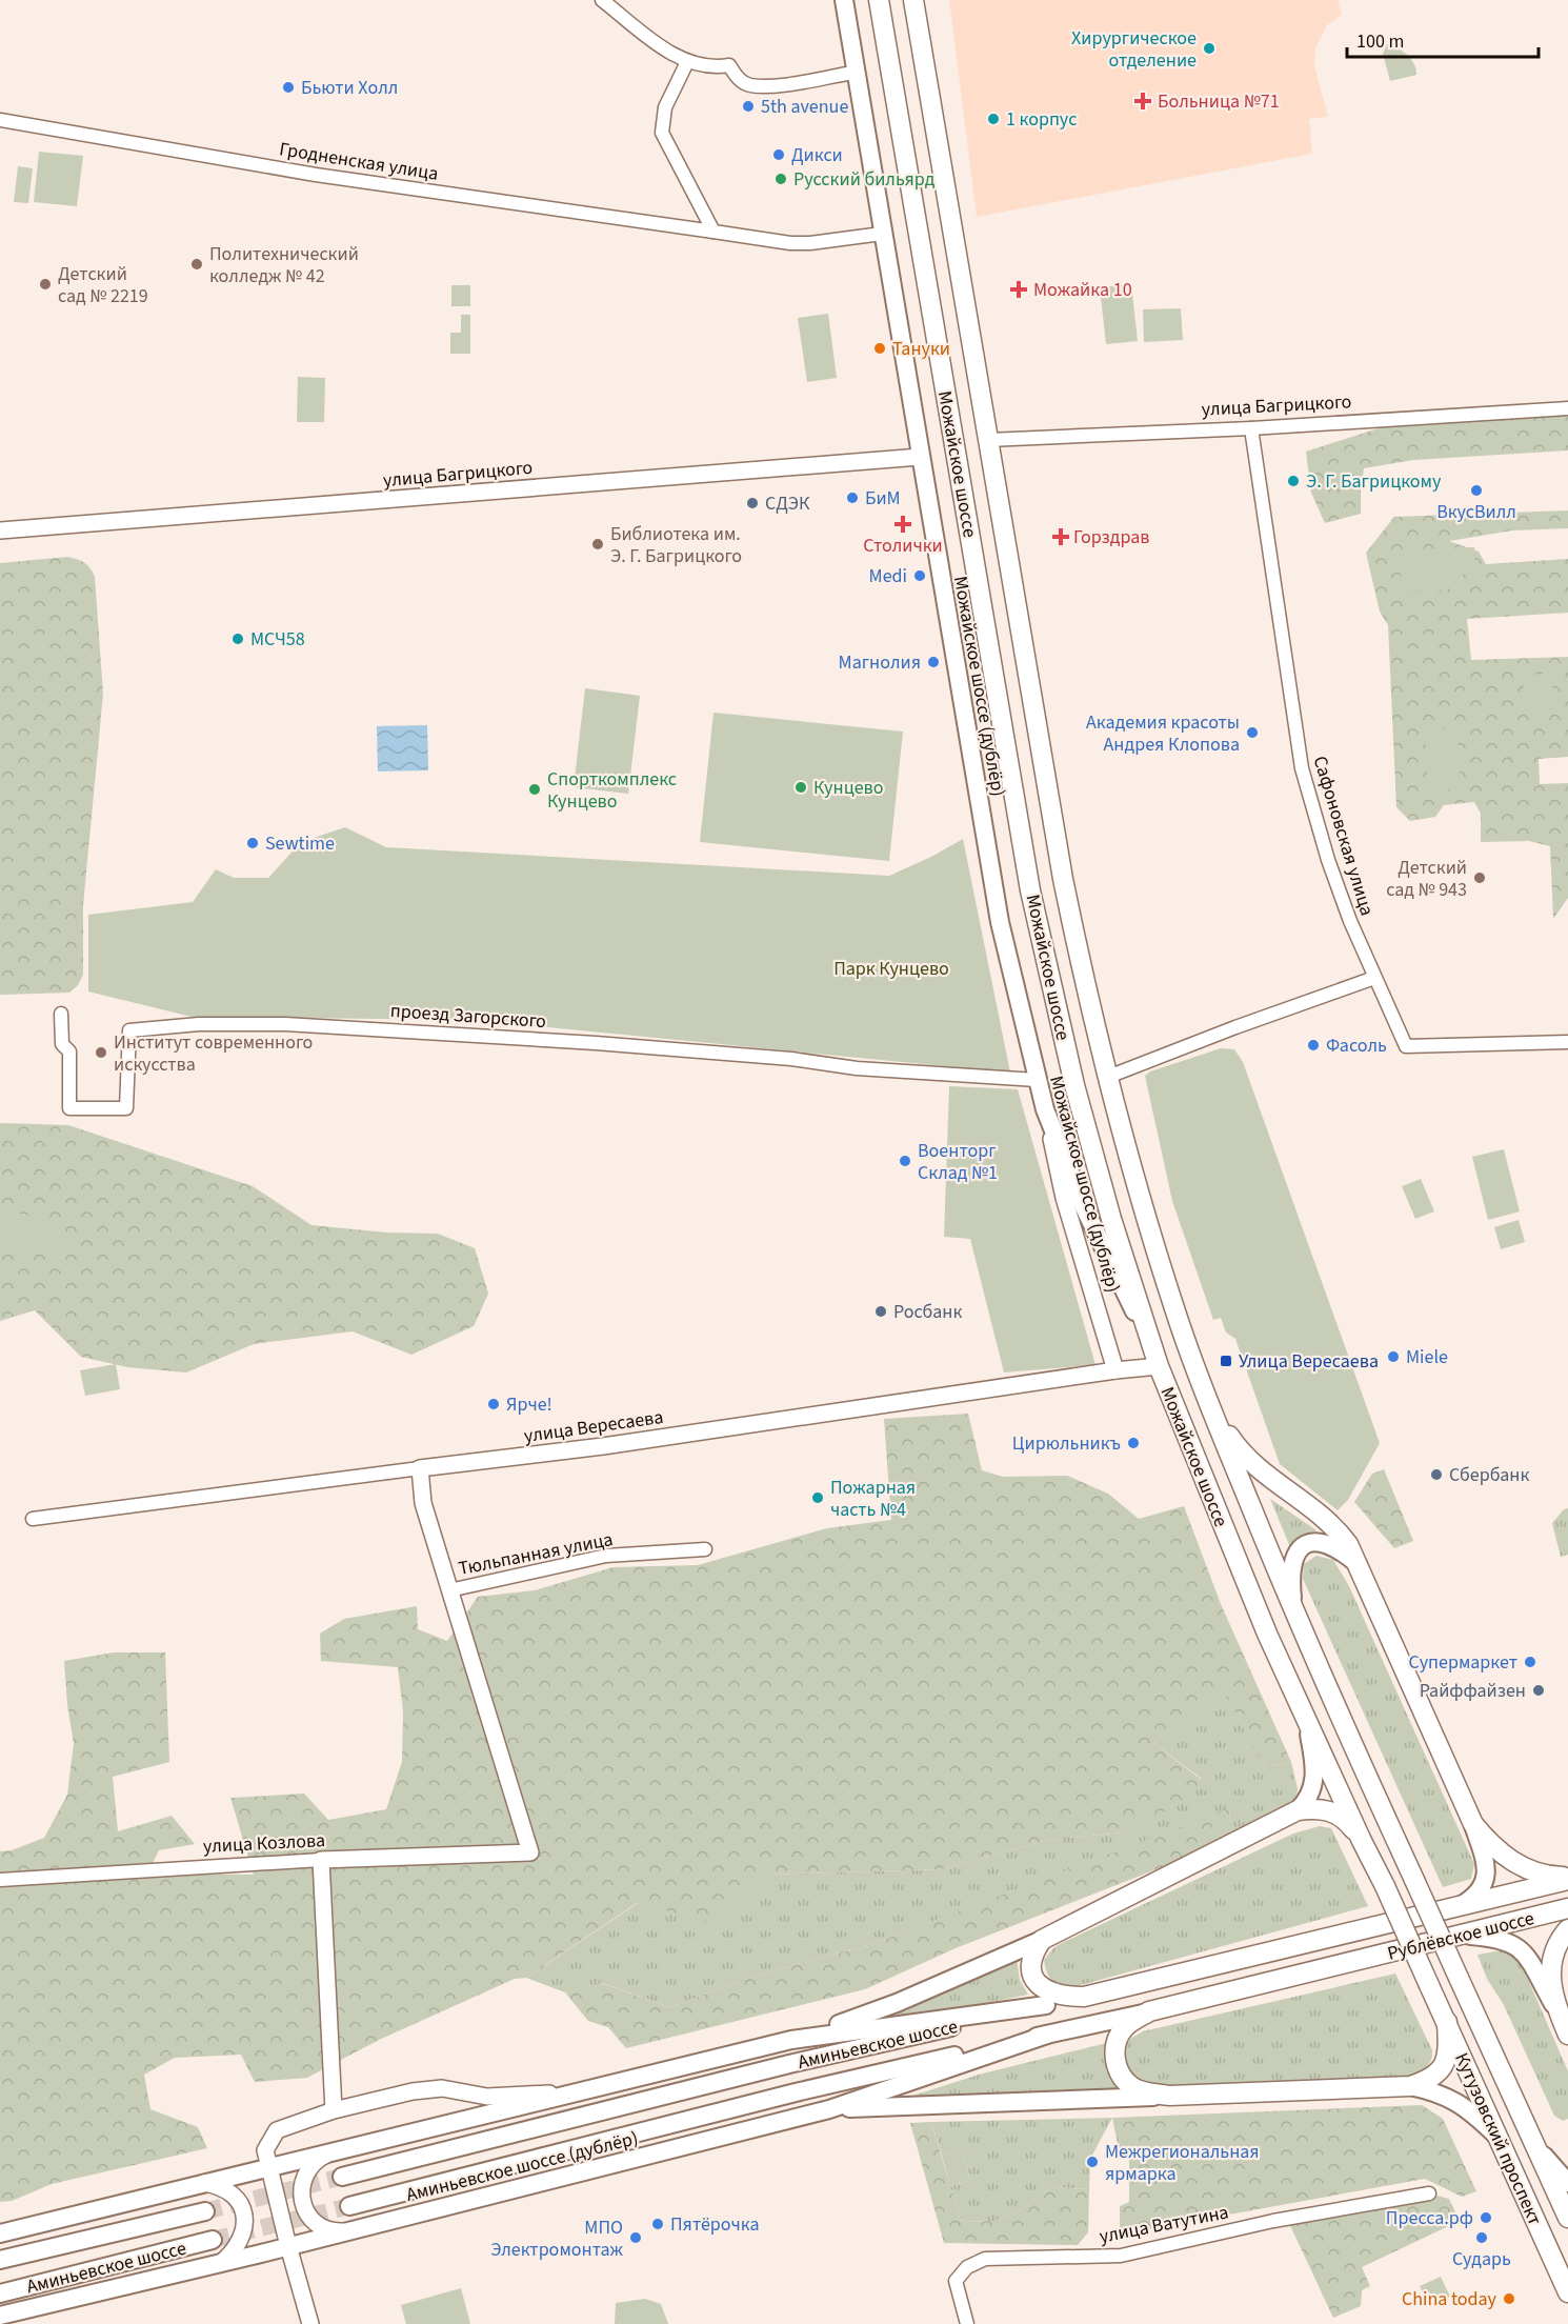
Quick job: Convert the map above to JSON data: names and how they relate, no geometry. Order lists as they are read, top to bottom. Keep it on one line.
{"streets":{"main road":["Можайское шоссе","Можайское шоссе (дублёр)","Рублёвское шоссе","Аминьевское шоссе","Кутузовский проспект","Аминьевское шоссе (дублёр)"],"street":["Гродненская улица","улица Багрицкого","Сафоновская улица","проезд Загорского","улица Вересаева","Тюльпанная улица","улица Козлова","улица Ватутина"]},"crossings":[["Гродненская улица","Можайское шоссе (дублёр)"],["улица Багрицкого","Можайское шоссе"],["улица Багрицкого","Можайское шоссе (дублёр)"],["улица Багрицкого","Сафоновская улица"],["Можайское шоссе","улица Вересаева"],["Можайское шоссе","Кутузовский проспект"],["Можайское шоссе (дублёр)","проезд Загорского"],["Можайское шоссе (дублёр)","улица Вересаева"],["Тюльпанная улица","улица Козлова"],["Рублёвское шоссе","Аминьевское шоссе"],["Аминьевское шоссе","Аминьевское шоссе (дублёр)"]],"parks":["Парк Кунцево"],"places":{"other":["Хирургическое отделение","Бьюти Холл","5th avenue","1 корпус","Дикси","Русский бильярд","Политехнический колледж № 42","Детский сад № 2219","Тануки","Э. Г. Багрицкому","ВкусВилл","БиМ","СДЭК","Библиотека им. Э. Г. Багрицкого","Medi","МСЧ58","Магнолия","Академия красоты Андрея Клопова","Кунцево","Спорткомплекс Кунцево","Sewtime","Детский сад № 943","Фасоль","Институт современного искусства","Военторг Склад №1","Росбанк","Miele","Ярче!","Цирюльникъ","Сбербанк","Пожарная часть №4","Супермаркет","Райффайзен","Межрегиональная ярмарка","Пресса.рф","Пятёрочка","МПО Электромонтаж","Сударь","China today"],"health":["Больница №71","Можайка 10","Столички","Горздрав"],"transit":["Улица Вересаева"]},"scale_bar":"100 m"}
